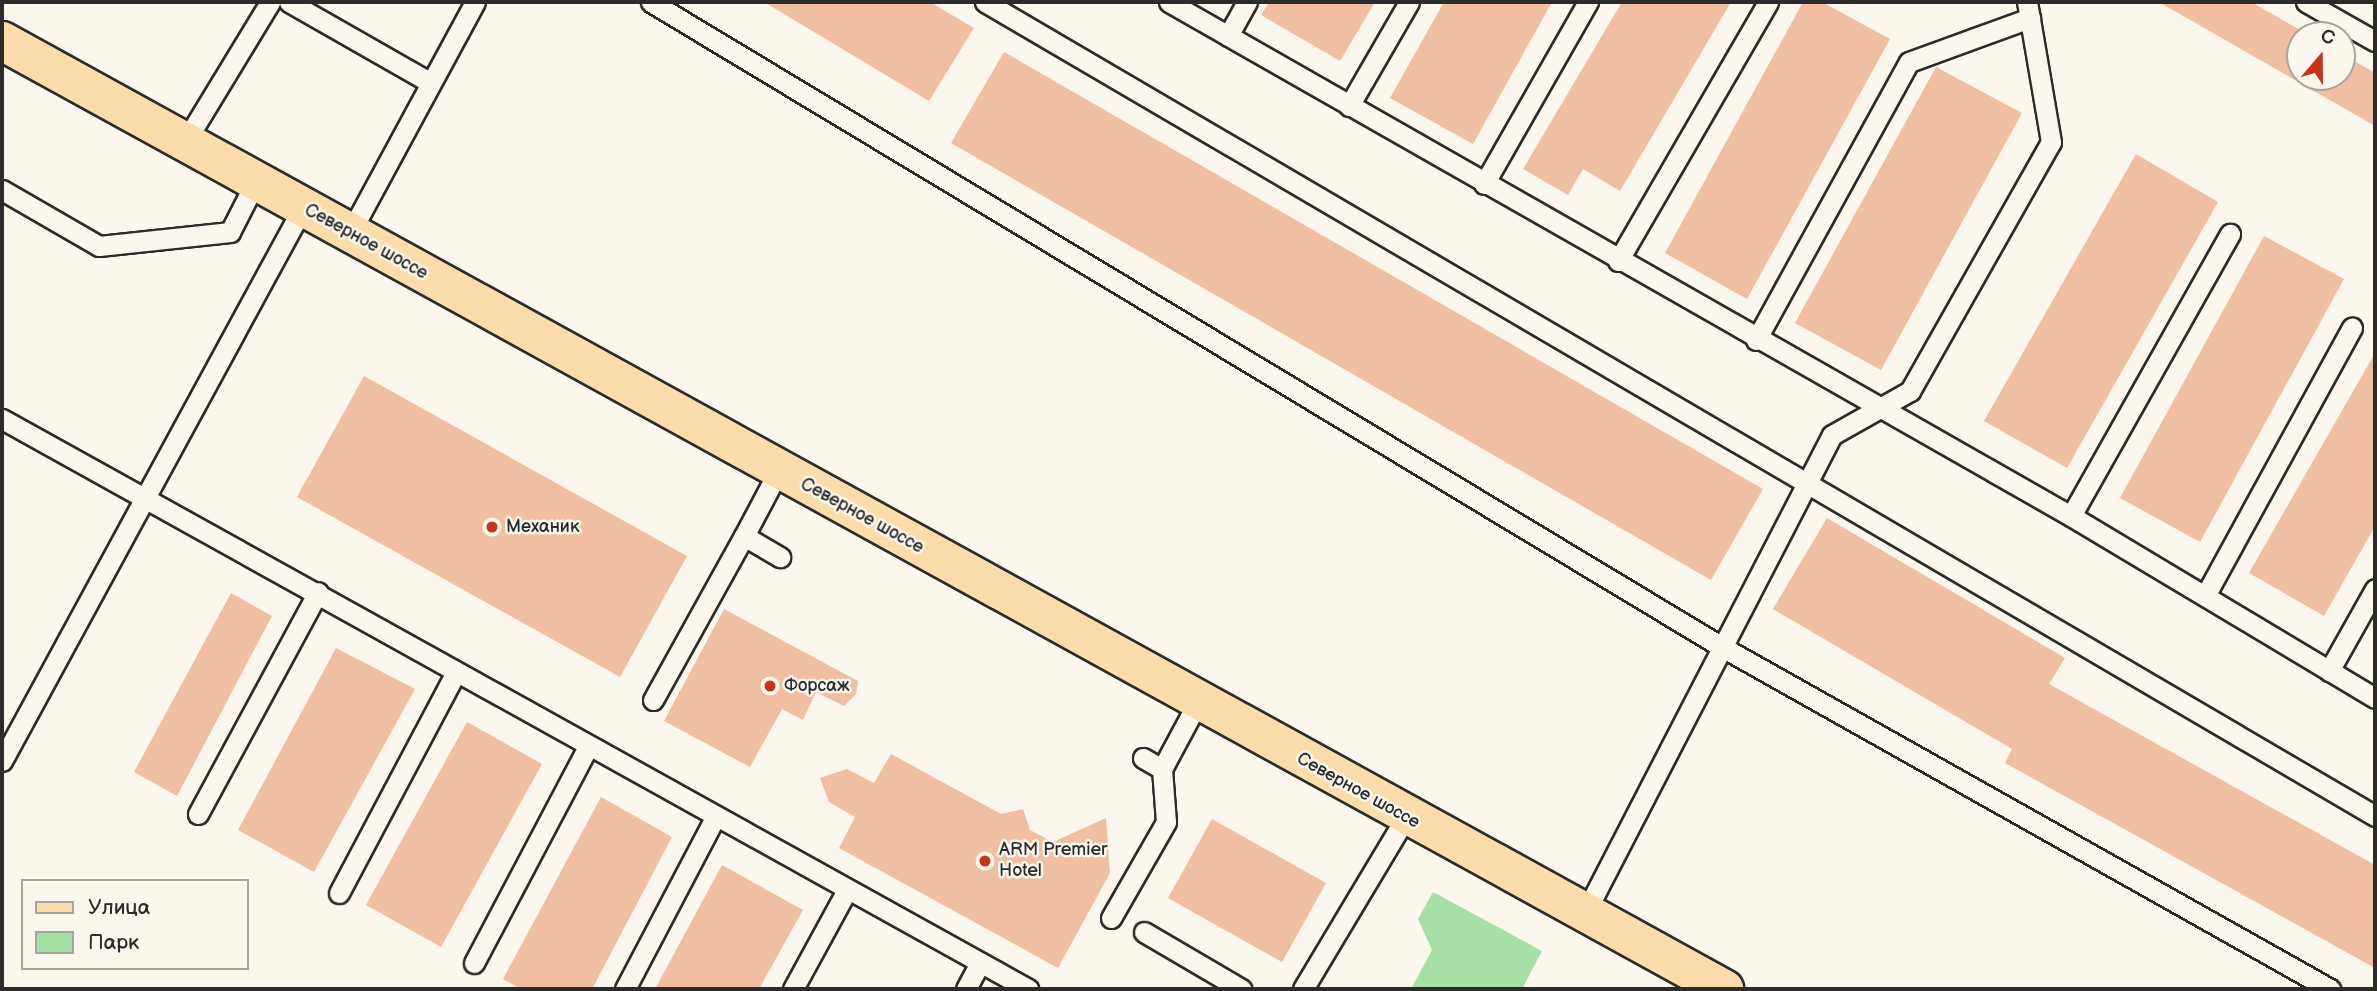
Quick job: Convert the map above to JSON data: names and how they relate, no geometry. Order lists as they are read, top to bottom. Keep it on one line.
{"streets":{"main road":["Северное шоссе"]},"places":["Механик","Форсаж","ARM Premier Hotel"],"legend":["Улица","Парк"],"north":"top"}
